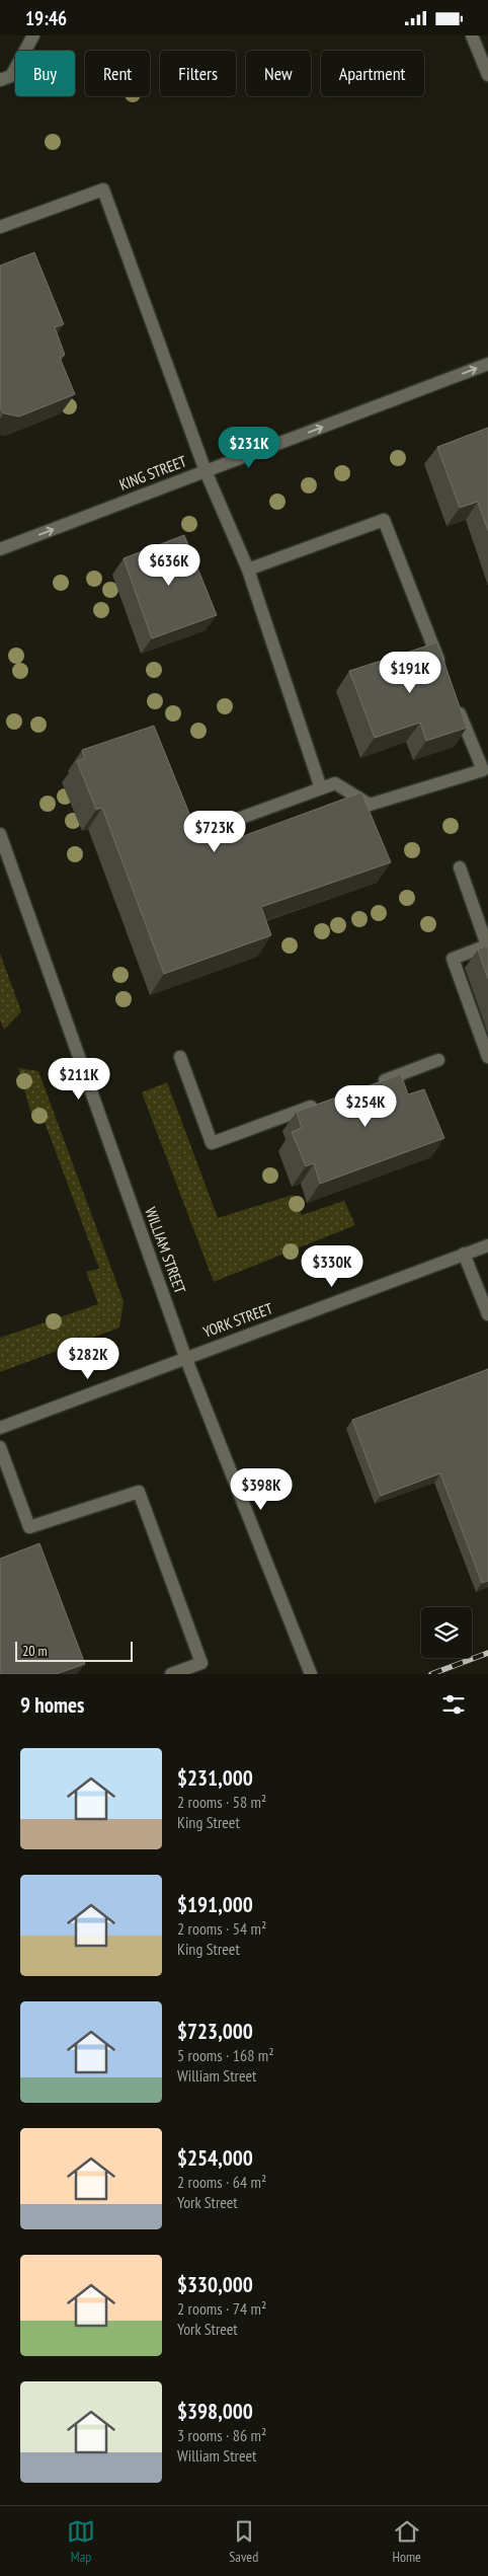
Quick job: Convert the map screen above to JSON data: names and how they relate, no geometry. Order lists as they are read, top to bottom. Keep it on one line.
{"streets":{"main road":["KING STREET","WILLIAM STREET","YORK STREET"]},"crossings":[["WILLIAM STREET","YORK STREET"]],"one_way":["KING STREET"],"scale_bar":"20 m","page":{"status":"19:46","chip":["Buy","Rent","Filters","New","Apartment"],"price":["$231K","$636K","$191K","$723K","$211K","$254K","$330K","$282K","$398K"],"scale":"20 m","heading":"9 homes","list":[{"name":"$231,000","note":"2 rooms · 58 m² · King Street"},{"name":"$191,000","note":"2 rooms · 54 m² · King Street"},{"name":"$723,000","note":"5 rooms · 168 m² · William Street"},{"name":"$254,000","note":"2 rooms · 64 m² · York Street"},{"name":"$330,000","note":"2 rooms · 74 m² · York Street"},{"name":"$398,000","note":"3 rooms · 86 m² · William Street"}],"tabs":["Map","Saved","Home"]}}
